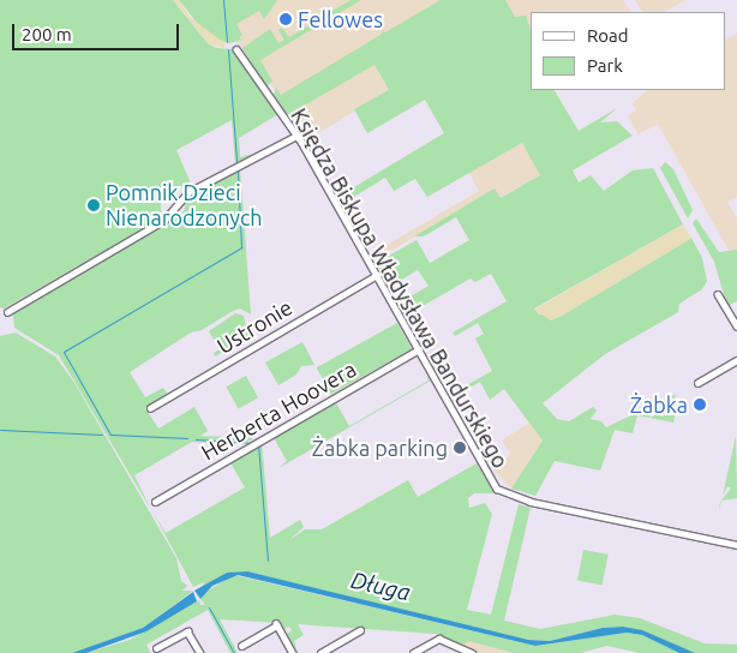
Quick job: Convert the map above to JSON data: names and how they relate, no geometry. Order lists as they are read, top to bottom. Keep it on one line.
{"streets":{"street":["Księdza Biskupa Władysława Bandurskiego","Ustronie","Herberta Hoovera"]},"crossings":[["Księdza Biskupa Władysława Bandurskiego","Ustronie"],["Księdza Biskupa Władysława Bandurskiego","Herberta Hoovera"]],"water":["Długa"],"places":["Fellowes","Pomnik Dzieci Nienarodzonych","Żabka","Żabka parking"],"legend":["Road","Park"],"scale_bar":"200 m"}
